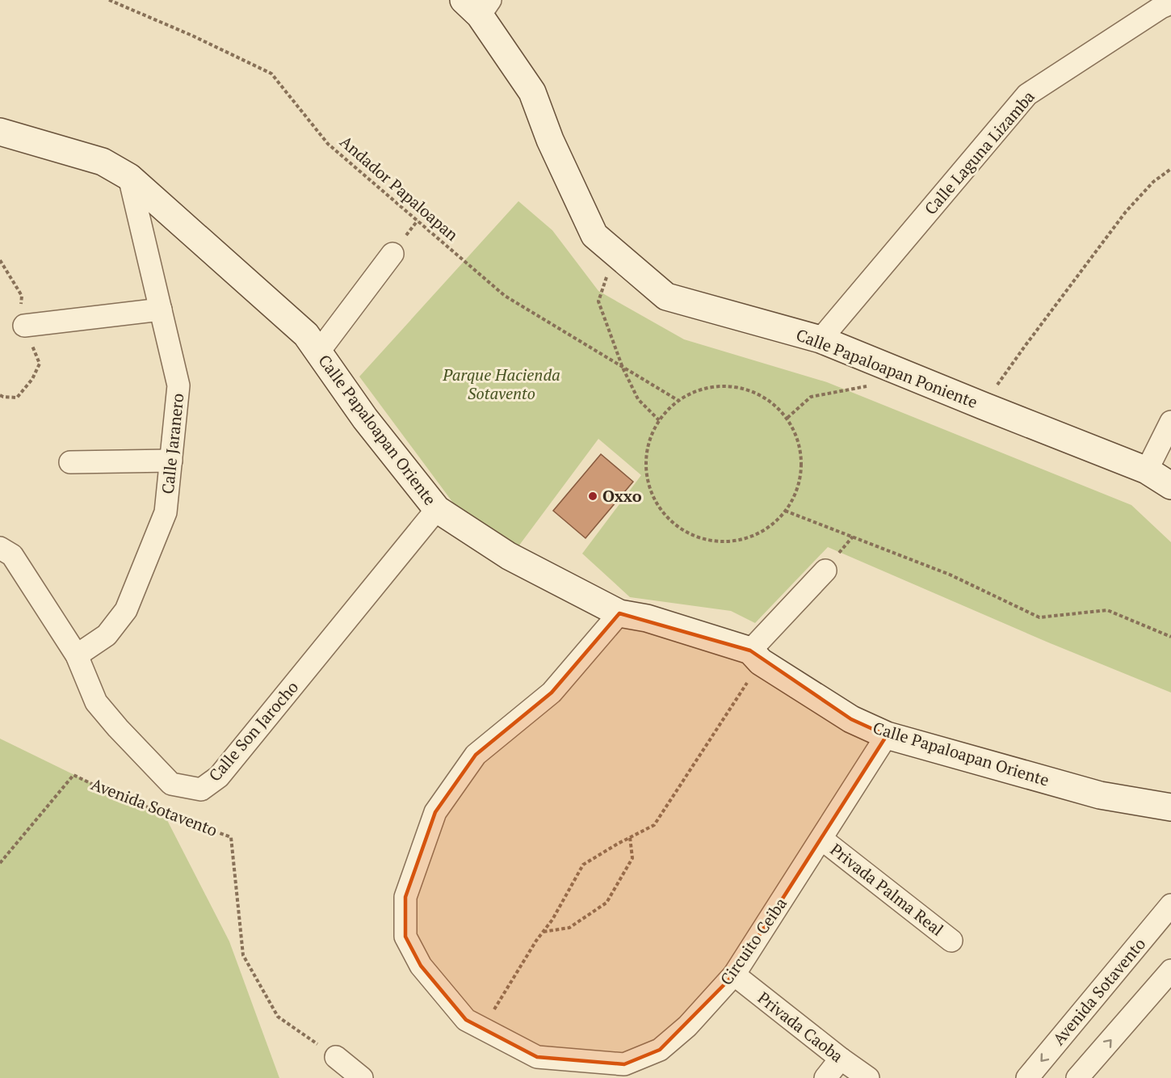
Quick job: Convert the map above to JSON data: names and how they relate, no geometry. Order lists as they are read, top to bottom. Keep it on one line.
{"streets":{"street":["Calle Laguna Lizamba","Calle Papaloapan Poniente","Calle Papaloapan Oriente","Calle Jaranero","Calle Son Jarocho","Avenida Sotavento","Privada Palma Real","Circuito Ceiba","Privada Caoba"],"path":["Andador Papaloapan"]},"crossings":[["Calle Laguna Lizamba","Calle Papaloapan Poniente"],["Calle Papaloapan Oriente","Calle Jaranero"],["Calle Papaloapan Oriente","Calle Son Jarocho"],["Calle Papaloapan Oriente","Circuito Ceiba"],["Calle Jaranero","Calle Son Jarocho"],["Privada Palma Real","Circuito Ceiba"],["Circuito Ceiba","Privada Caoba"]],"parks":["Parque Hacienda Sotavento"],"places":["Oxxo"]}
